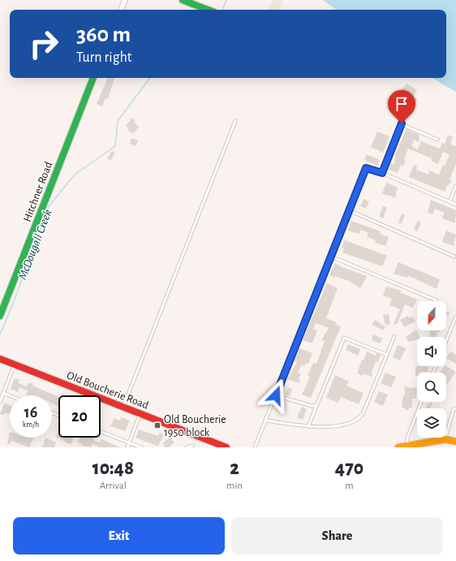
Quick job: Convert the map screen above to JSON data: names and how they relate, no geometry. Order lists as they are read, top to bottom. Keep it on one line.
{"streets":{"street":["Hitchner Road","Old Boucherie Road"]},"water":["McDougall Creek"],"places":{"transit":["Old Boucherie 1950 block"]},"north":"bottom","page":{"turn":["360 m","Turn right"],"speed":"16 km/h","limit":"20","eta":["10:48","Arrival","2","min","470","m"],"buttons":["Exit","Share"]}}
